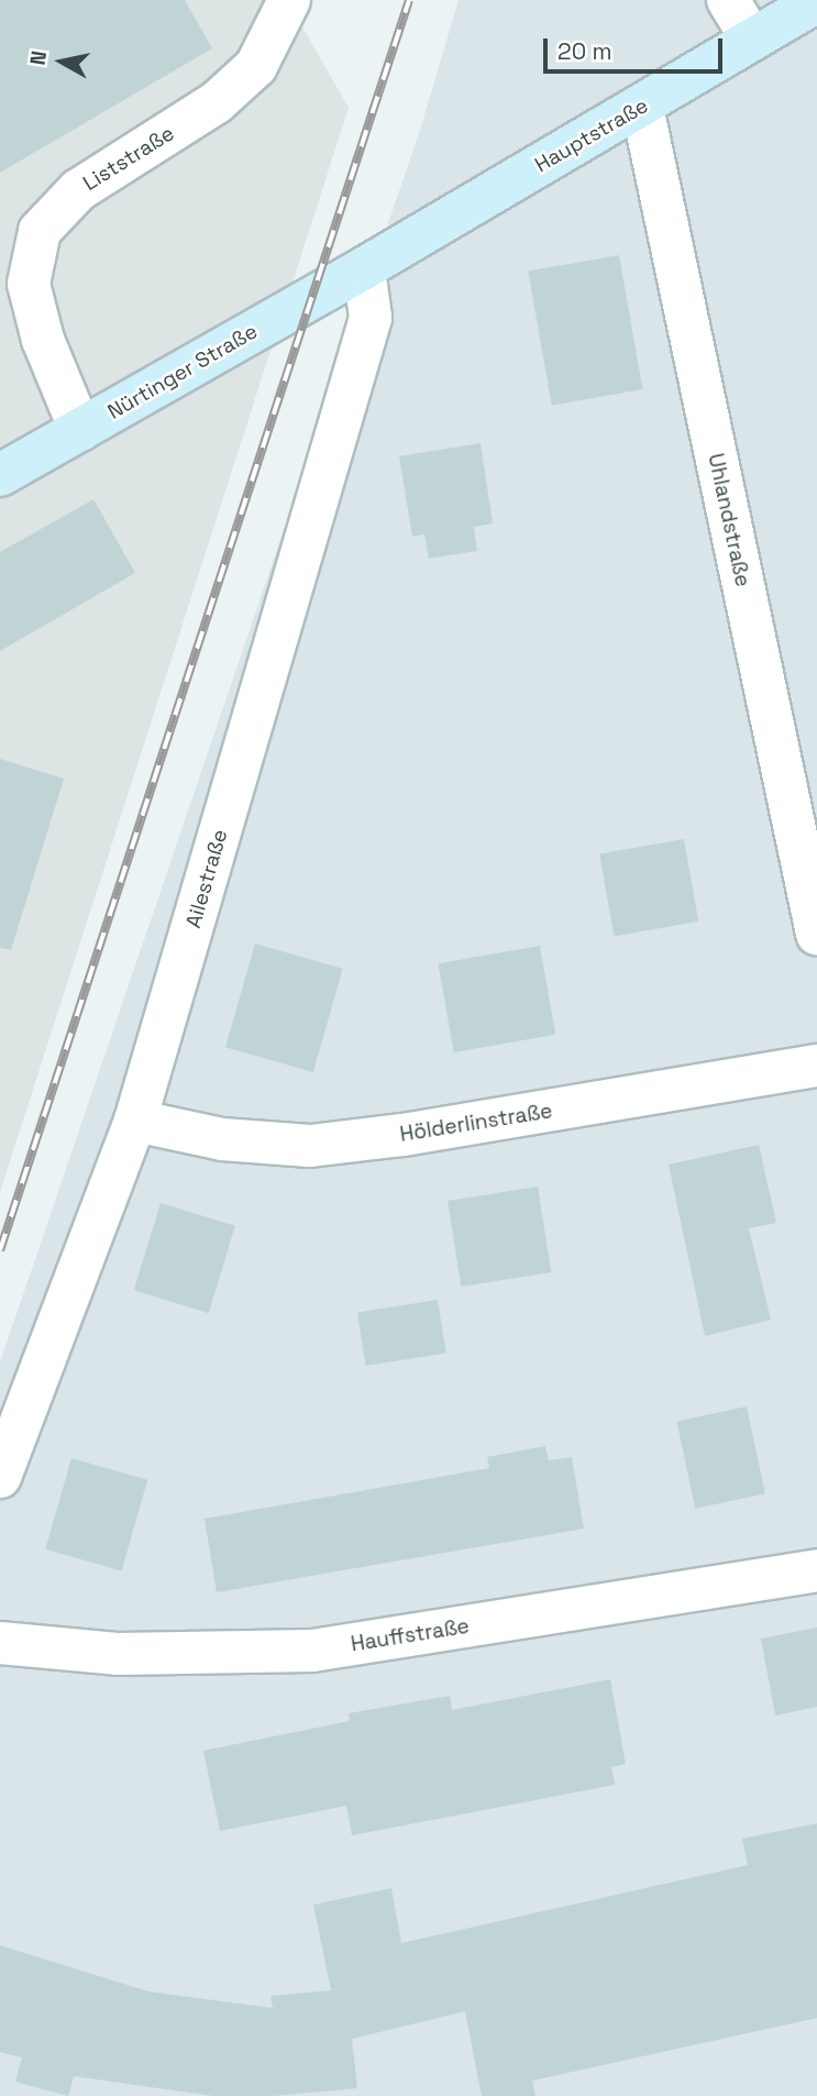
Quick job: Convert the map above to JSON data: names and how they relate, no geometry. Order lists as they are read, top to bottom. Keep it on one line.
{"streets":{"main road":["Hauptstraße","Nürtinger Straße"],"street":["Liststraße","Uhlandstraße","Ailestraße","Hölderlinstraße","Hauffstraße"]},"crossings":[["Hauptstraße","Nürtinger Straße"],["Hauptstraße","Uhlandstraße"],["Hauptstraße","Ailestraße"],["Liststraße","Nürtinger Straße"],["Nürtinger Straße","Ailestraße"],["Ailestraße","Hölderlinstraße"]],"scale_bar":"20 m","north":"left"}
